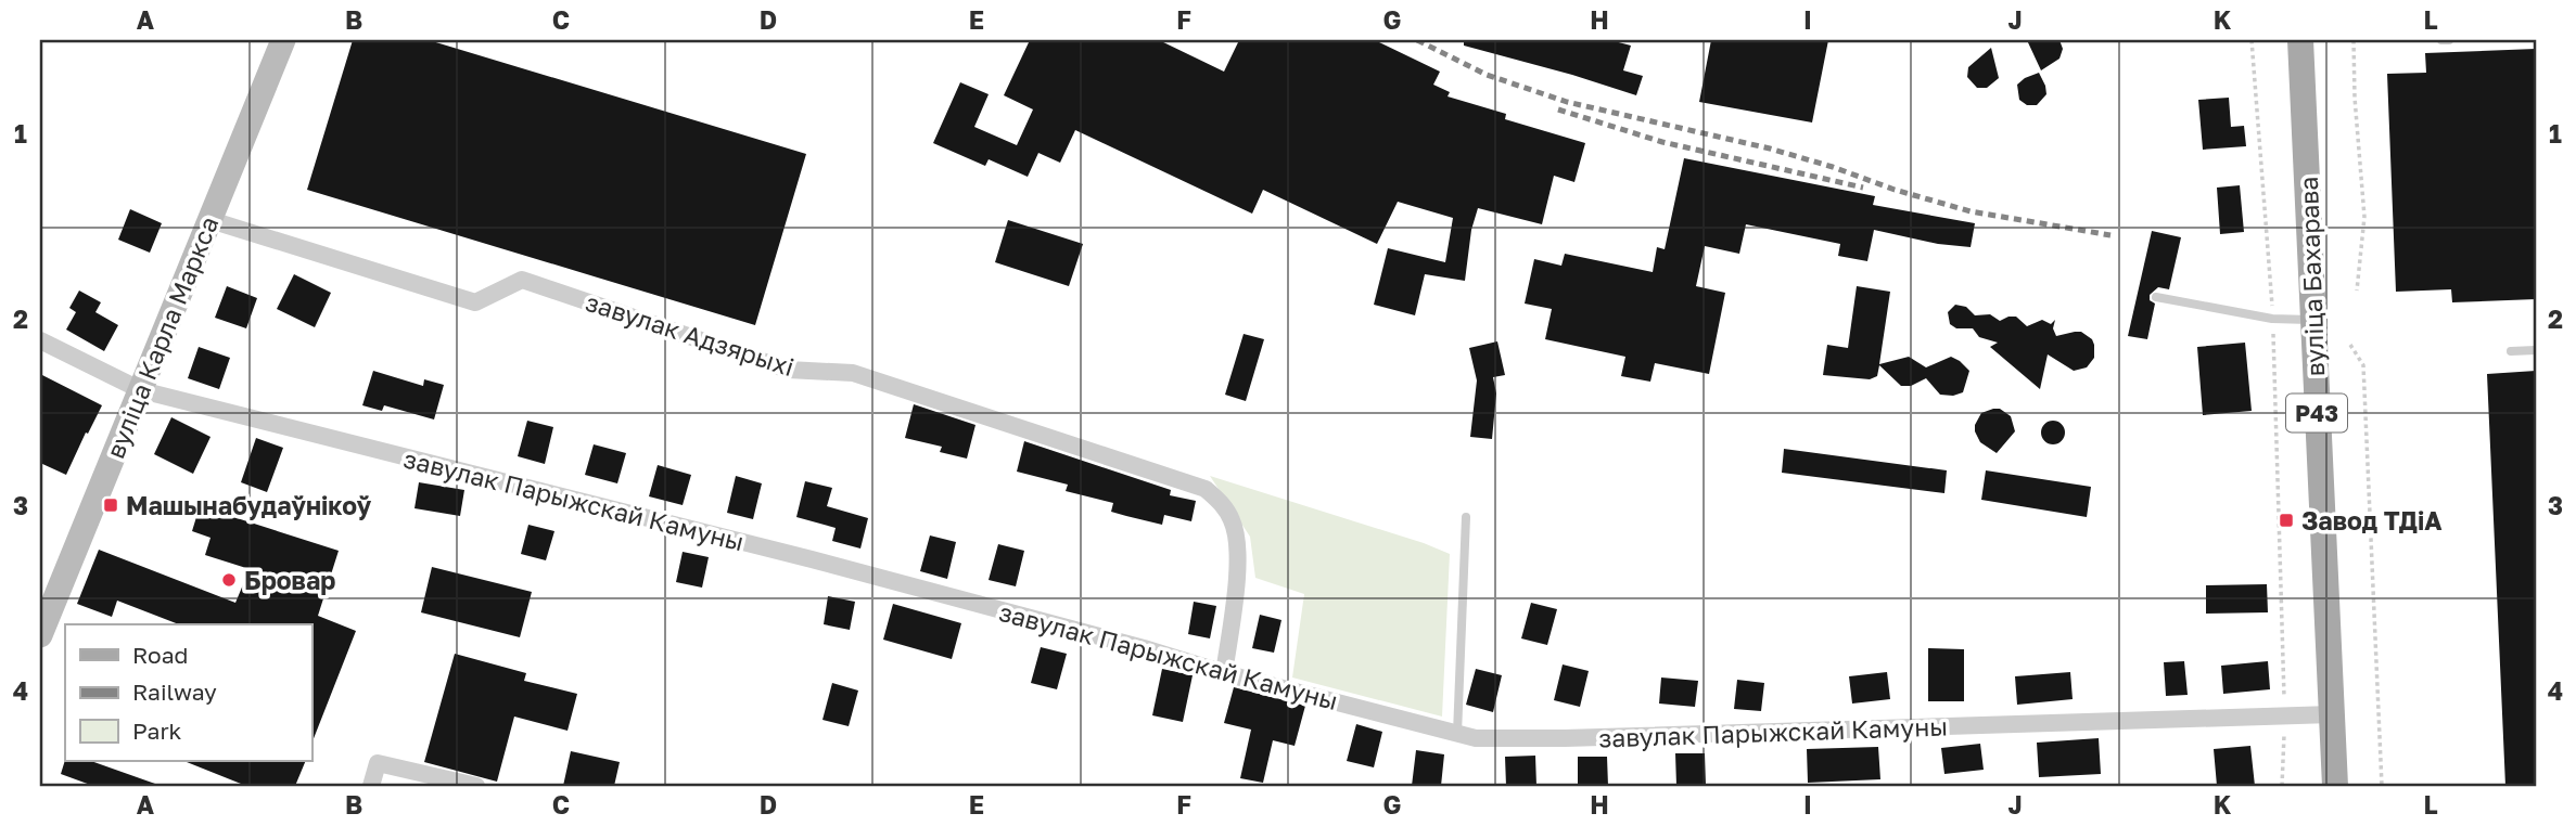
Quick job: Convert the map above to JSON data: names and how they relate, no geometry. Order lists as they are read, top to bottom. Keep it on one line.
{"streets":{"main road":["вуліца Бахарава","вуліца Карла Маркса","Р43"],"street":["завулак Адзярыхі","завулак Парыжскай Камуны"]},"crossings":[["вуліца Бахарава","завулак Парыжскай Камуны"],["завулак Адзярыхі","вуліца Карла Маркса"],["завулак Адзярыхі","завулак Парыжскай Камуны"],["вуліца Карла Маркса","завулак Парыжскай Камуны"]],"places":{"transit":["Машынабудаўнікоў","Завод ТДіА"],"other":["Бровар"]},"legend":["Road","Railway","Park"],"grid":{"columns":["A","B","C","D","E","F","G","H","I","J","K","L"],"rows":["1","2","3","4"]}}
